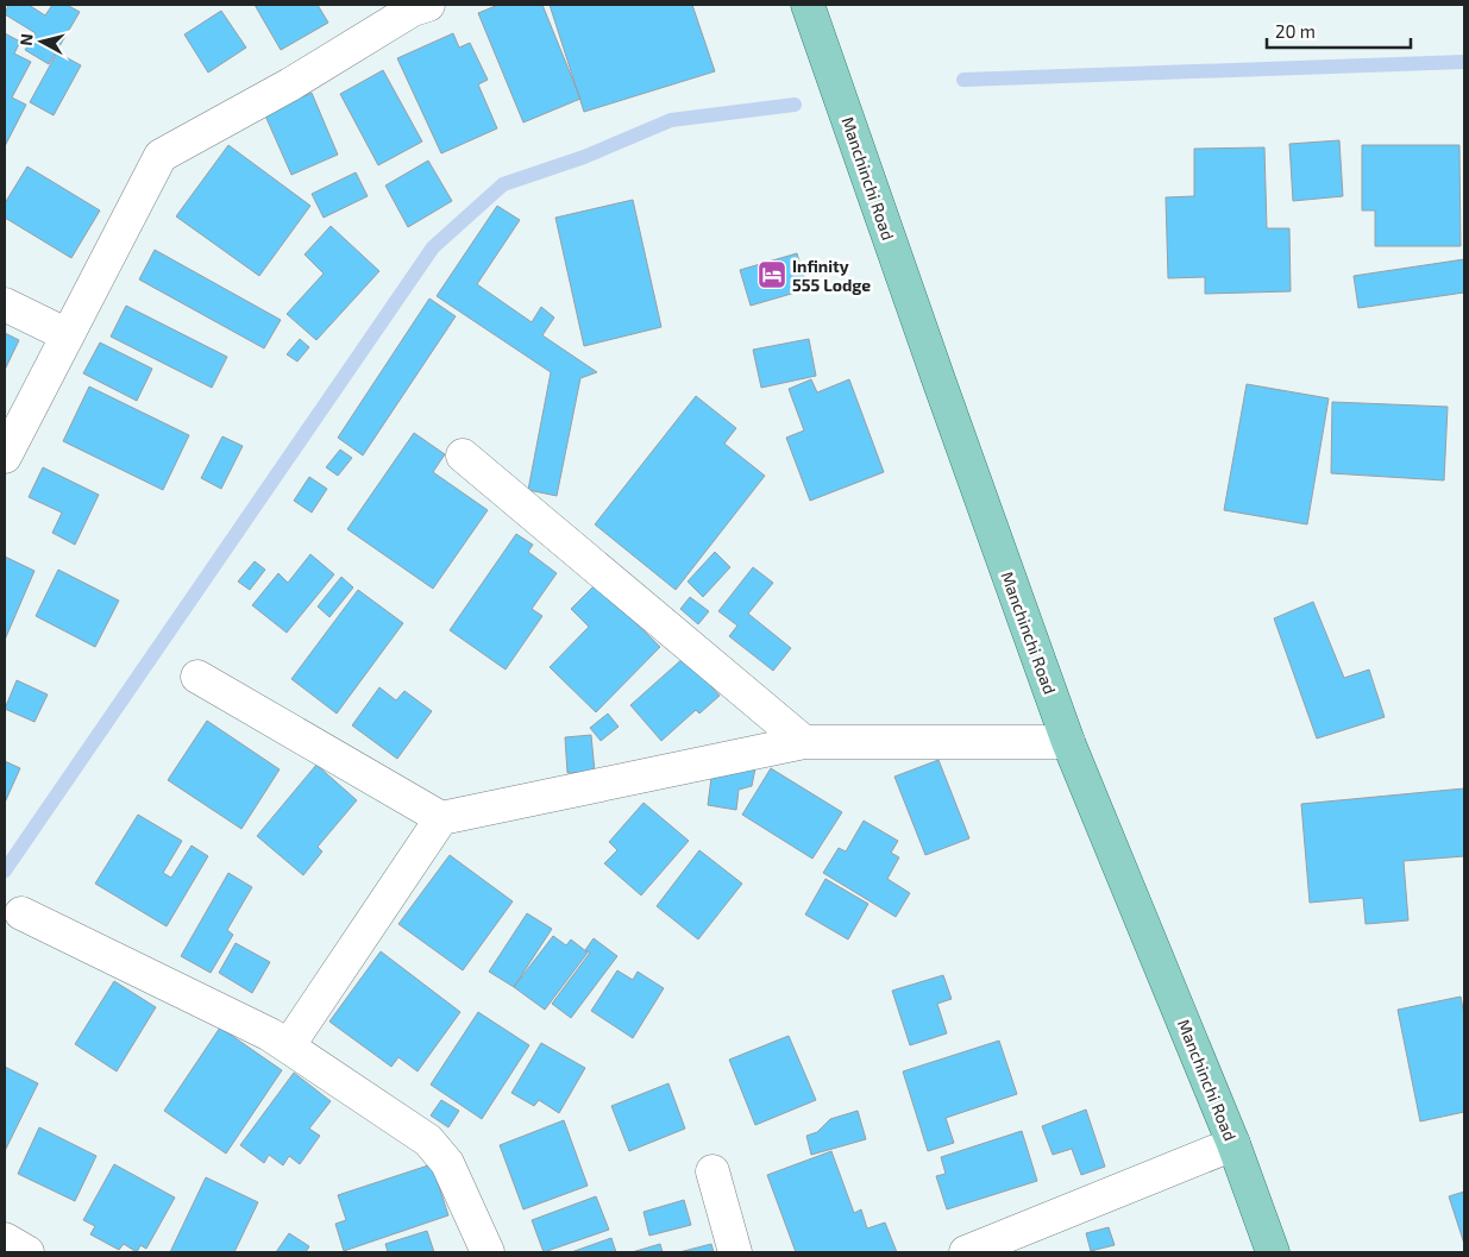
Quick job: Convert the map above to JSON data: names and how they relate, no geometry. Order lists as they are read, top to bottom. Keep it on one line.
{"streets":{"main road":["Manchinchi Road"]},"places":{"hotel":["Infinity 555 Lodge"]},"scale_bar":"20 m","north":"left"}
